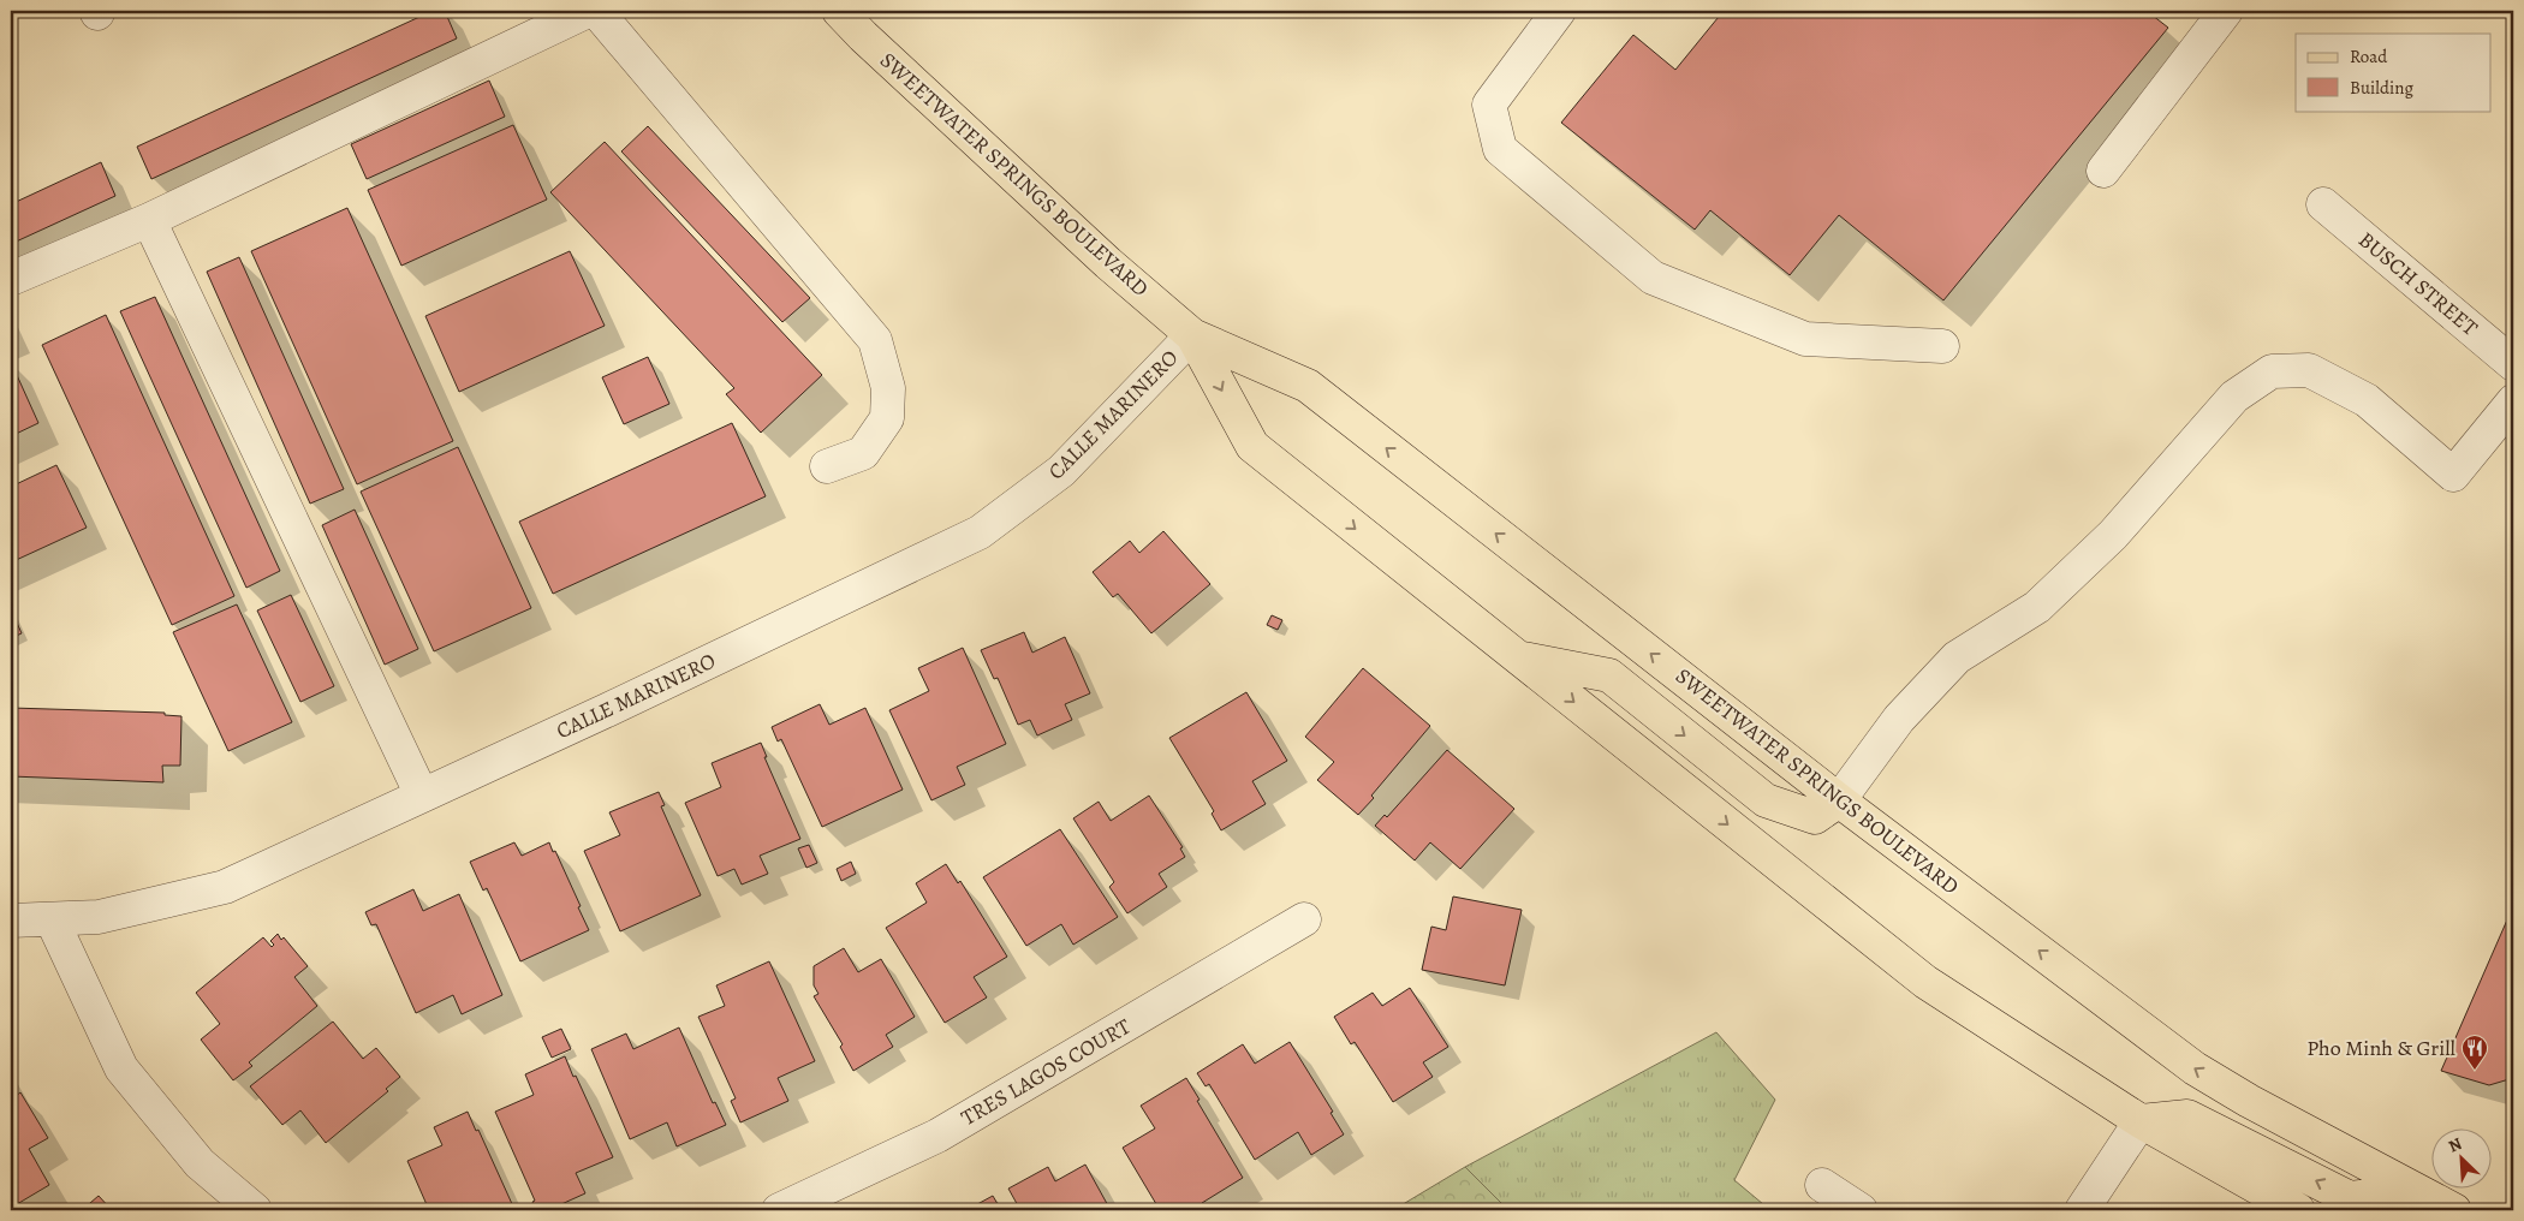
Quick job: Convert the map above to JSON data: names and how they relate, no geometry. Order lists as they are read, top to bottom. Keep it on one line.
{"streets":{"main road":["SWEETWATER SPRINGS BOULEVARD"],"street":["BUSCH STREET","CALLE MARINERO","TRES LAGOS COURT"]},"crossings":[["SWEETWATER SPRINGS BOULEVARD","CALLE MARINERO"]],"places":{"restaurant":["Pho Minh & Grill"]},"legend":["Road","Building"],"north":"top left"}
